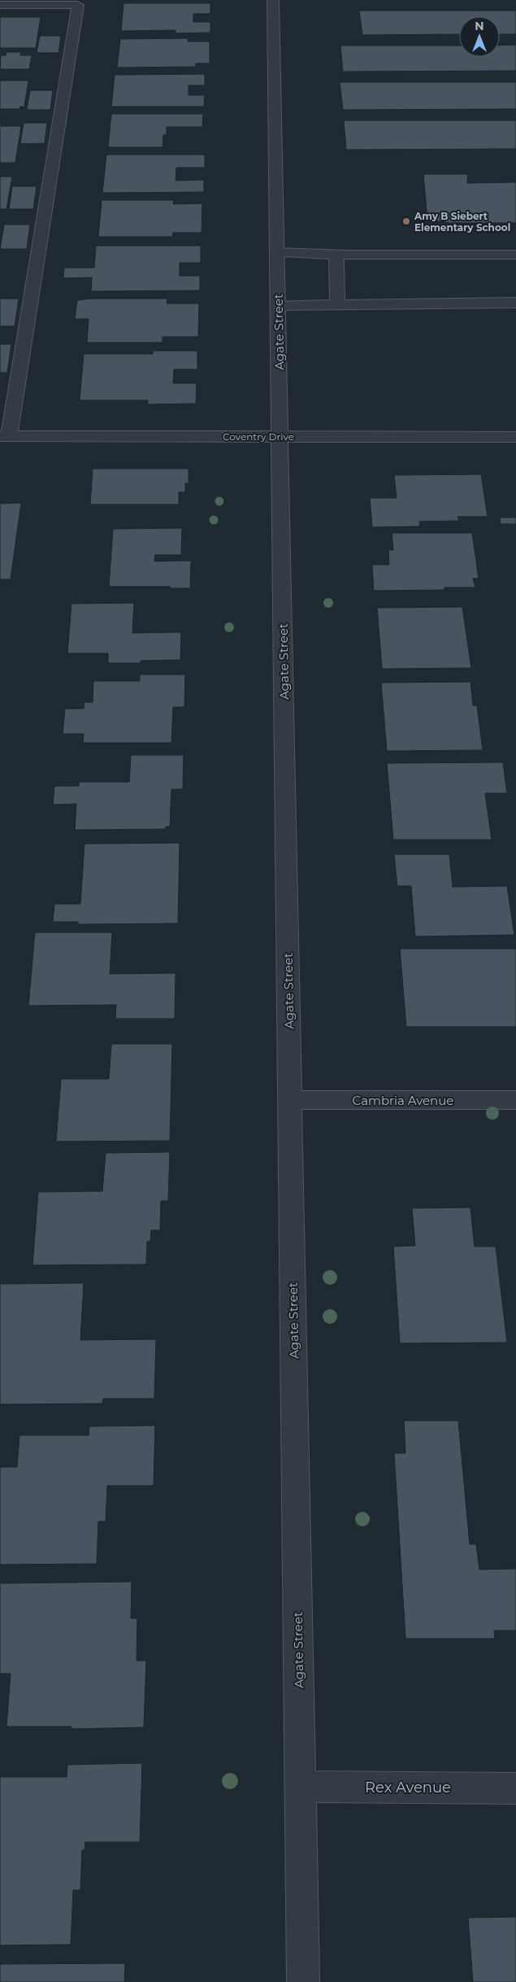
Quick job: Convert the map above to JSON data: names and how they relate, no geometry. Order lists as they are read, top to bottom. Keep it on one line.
{"streets":{"street":["Agate Street","Coventry Drive","Cambria Avenue","Rex Avenue"]},"crossings":[["Agate Street","Coventry Drive"],["Agate Street","Cambria Avenue"],["Agate Street","Rex Avenue"]],"places":["Amy B Siebert Elementary School"],"north":"top"}
